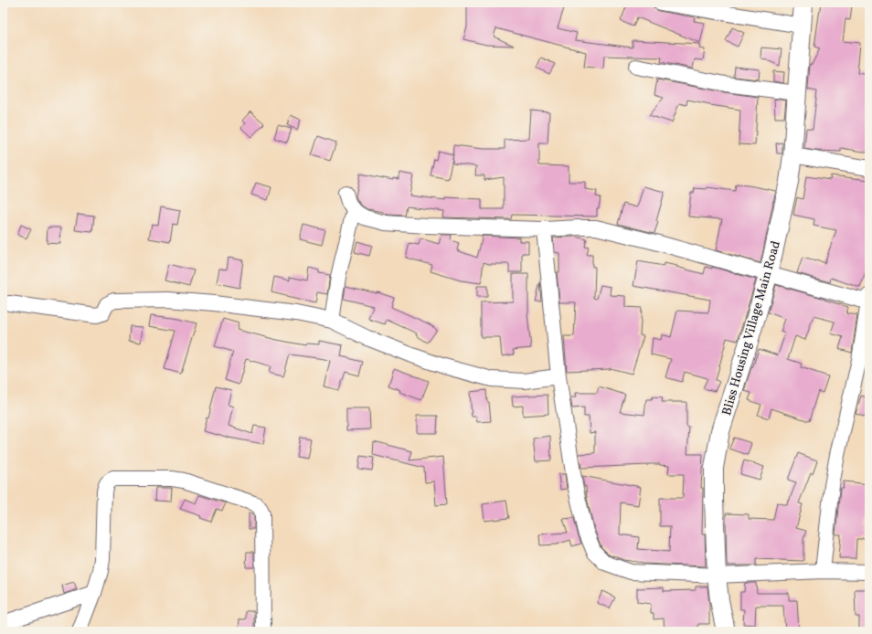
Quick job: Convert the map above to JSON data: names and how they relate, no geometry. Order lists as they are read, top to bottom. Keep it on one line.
{"streets":{"street":["Bliss Housing Village Main Road"]}}
